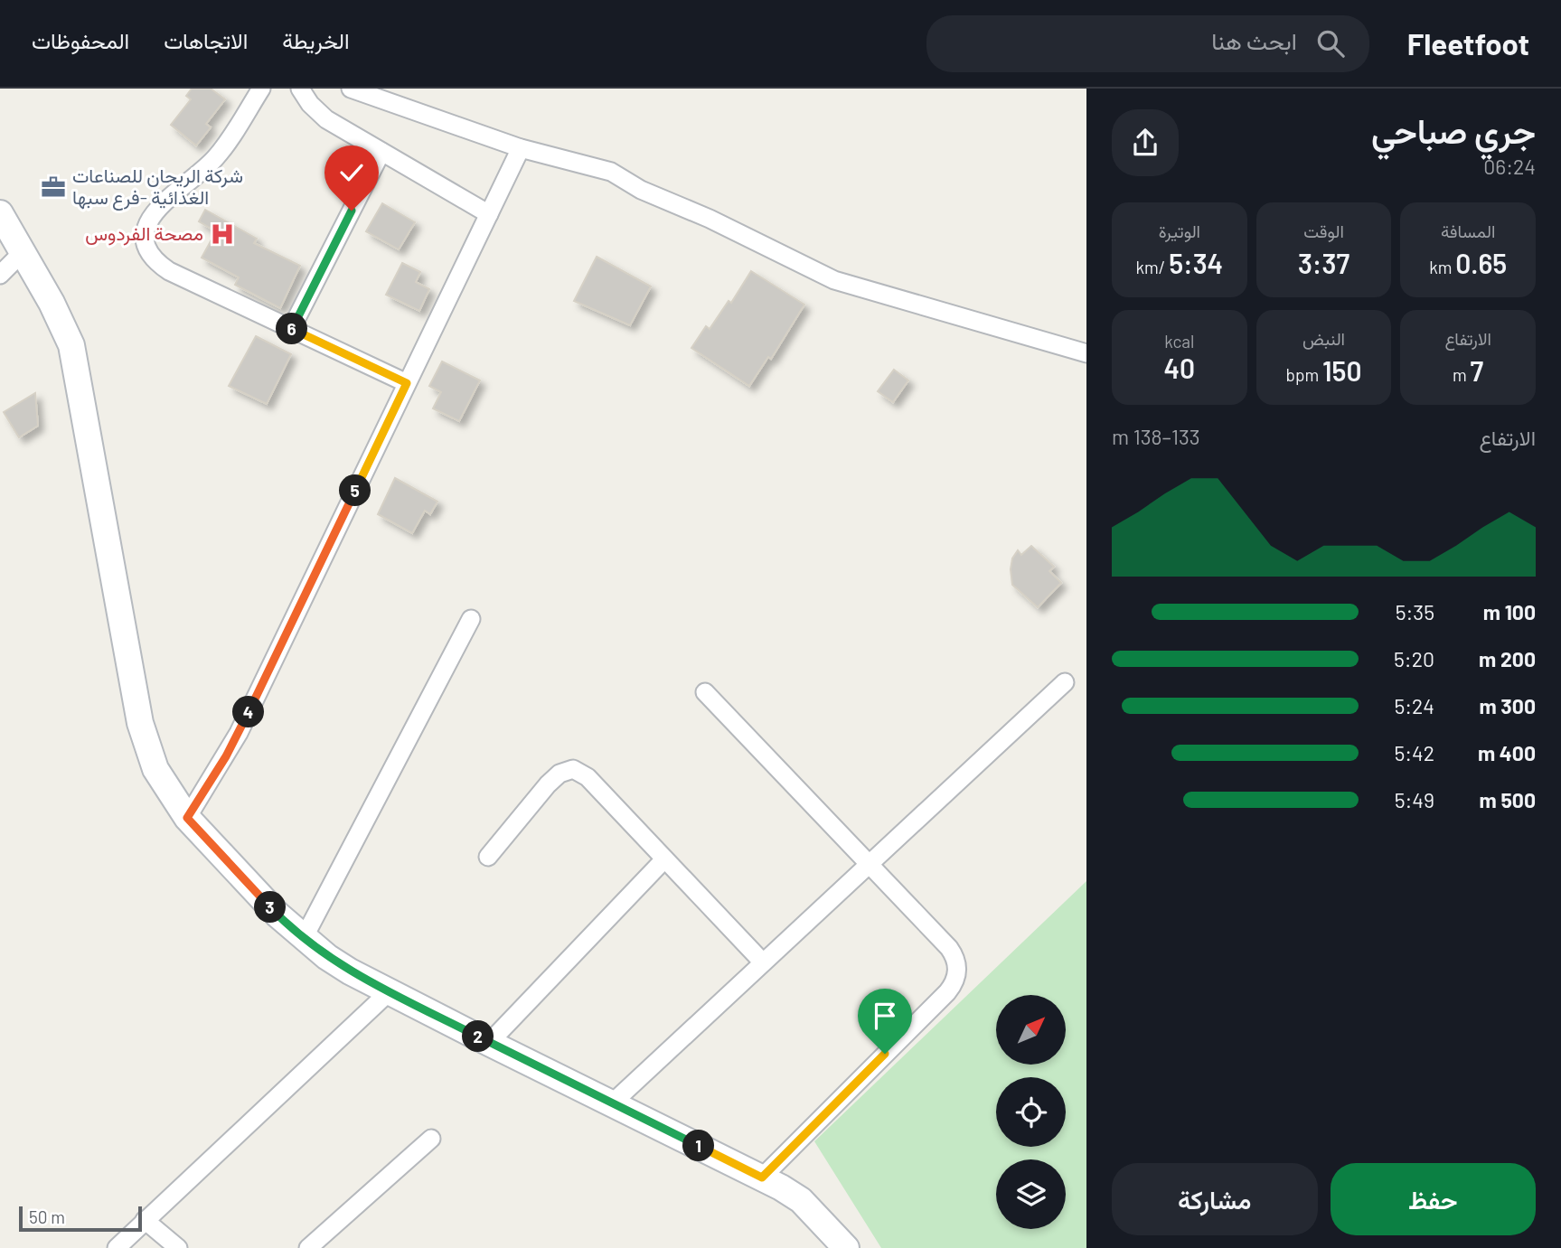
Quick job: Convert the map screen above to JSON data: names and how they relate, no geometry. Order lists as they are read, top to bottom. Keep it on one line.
{"places":{"office":["شركة الريحان للصناعات الغذائية -فرع سبها"],"hospital":["مصحة الفردوس"]},"scale_bar":"50 m","north":"top right","page":{"header":"Fleetfoot","search":"ابحث هنا","nav":["الخريطة","الاتجاهات","المحفوظات"],"heading":["جري صباحي","06:24"],"stats":[["المسافة","0.65 km"],["الوقت","3:37"],["الوتيرة","5:34 /km"],["الارتفاع","7 m"],["النبض","150 bpm"],["kcal","40"]],"pins":["6","5","4","3","2","1"],"chart":["الارتفاع","133–138 m"],"list":[{"name":"100 m","note":"5:35"},{"name":"200 m","note":"5:20"},{"name":"300 m","note":"5:24"},{"name":"400 m","note":"5:42"},{"name":"500 m","note":"5:49"}],"buttons":["حفظ","مشاركة"],"scale":"50 m"}}
